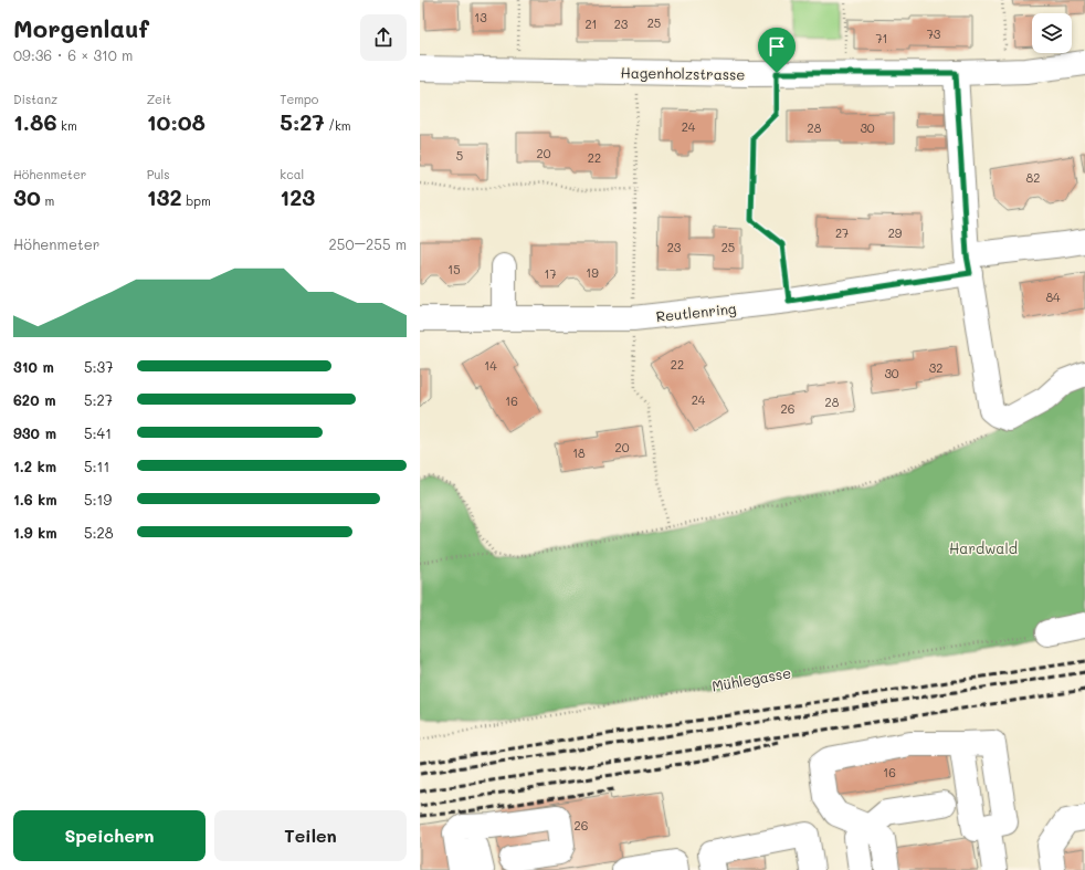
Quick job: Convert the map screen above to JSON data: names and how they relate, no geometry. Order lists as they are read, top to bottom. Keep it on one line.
{"streets":{"street":["Hagenholzstrasse","Reutlenring"],"path":["Mühlegasse"]},"parks":["Hardwald"],"house_numbers":["13","25","21","23","73","71","24","28","30","20","5","22","82","27","29","23","25","15","19","17","84","22","14","32","30","24","16","28","26","20","18","16","26"],"page":{"heading":["Morgenlauf","09:36 · 6 × 310 m"],"stats":[["Distanz","1.86 km"],["Zeit","10:08"],["Tempo","5:27 /km"],["Höhenmeter","30 m"],["Puls","132 bpm"],["kcal","123"]],"chart":["Höhenmeter","250–255 m"],"list":[{"name":"310 m","note":"5:37"},{"name":"620 m","note":"5:27"},{"name":"930 m","note":"5:41"},{"name":"1.2 km","note":"5:11"},{"name":"1.6 km","note":"5:19"},{"name":"1.9 km","note":"5:28"}],"buttons":["Speichern","Teilen"]}}
